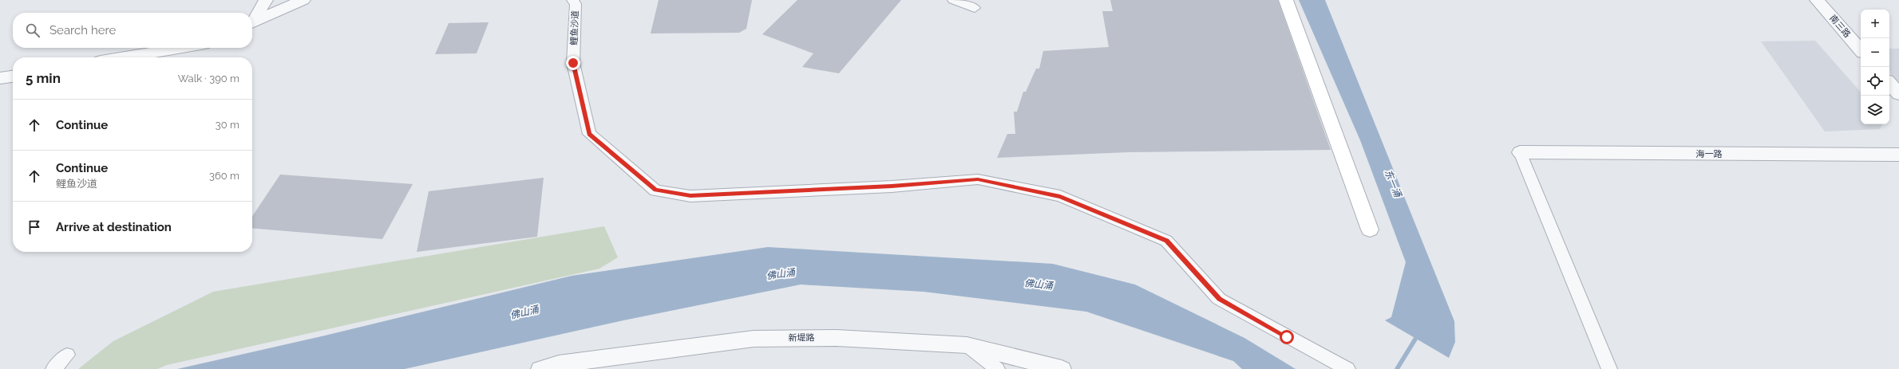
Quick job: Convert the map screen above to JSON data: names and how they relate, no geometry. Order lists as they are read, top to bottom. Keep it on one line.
{"streets":{"street":["南三路","鲤鱼沙道","海一路","新堤路"]},"water":["东一涌","佛山涌"],"page":{"map_buttons":["+","−"],"search":"Search here","heading":["5 min","Walk · 390 m"],"list":[["Continue","30 m"],["Continue","鲤鱼沙道","360 m"],"Arrive at destination"]}}
